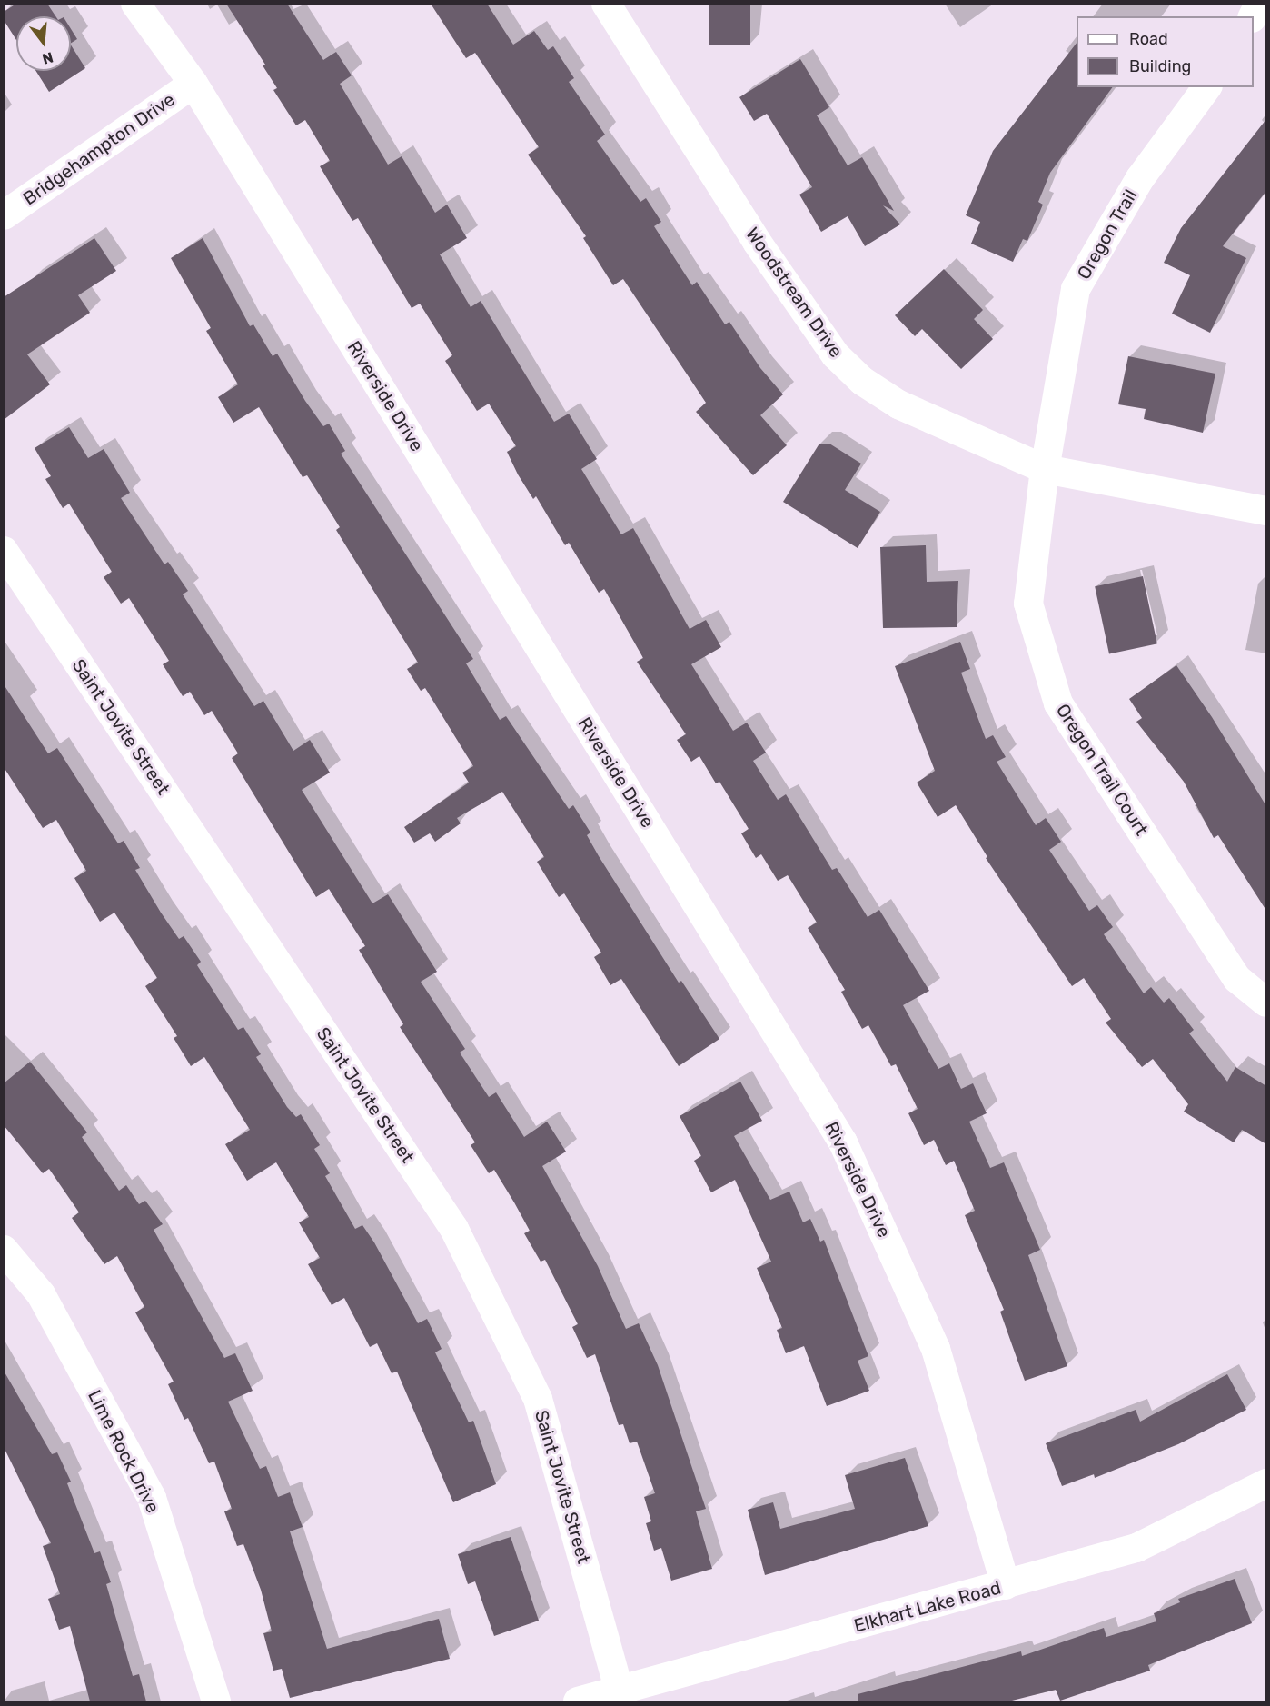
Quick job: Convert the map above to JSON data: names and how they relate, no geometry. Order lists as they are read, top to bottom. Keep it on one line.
{"streets":{"street":["Bridgehampton Drive","Oregon Trail","Woodstream Drive","Riverside Drive","Saint Jovite Street","Oregon Trail Court","Lime Rock Drive","Elkhart Lake Road"]},"crossings":[["Bridgehampton Drive","Riverside Drive"],["Oregon Trail","Woodstream Drive"],["Oregon Trail","Oregon Trail Court"],["Woodstream Drive","Oregon Trail Court"],["Riverside Drive","Elkhart Lake Road"],["Saint Jovite Street","Elkhart Lake Road"]],"legend":["Road","Building"],"north":"bottom"}
